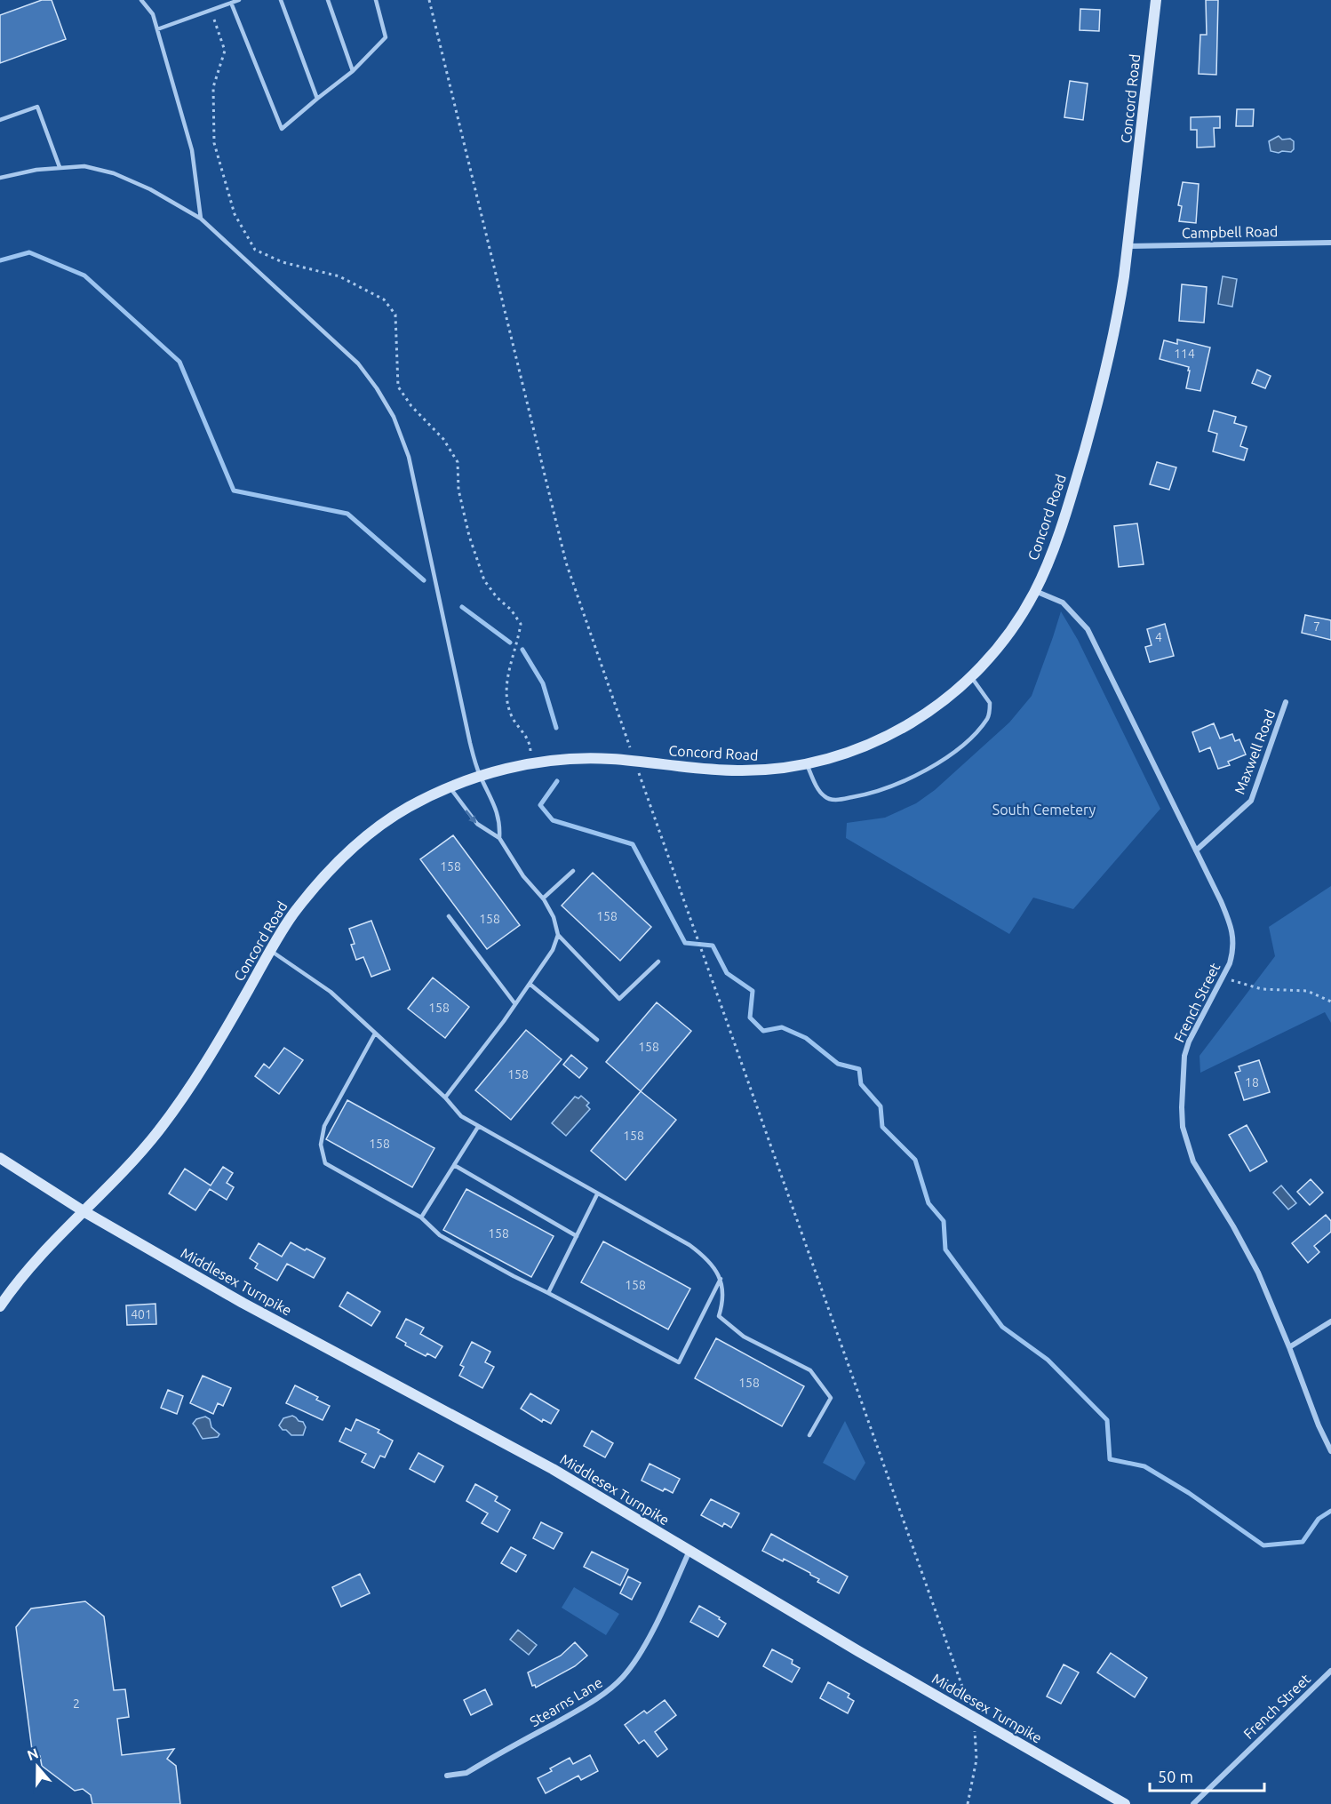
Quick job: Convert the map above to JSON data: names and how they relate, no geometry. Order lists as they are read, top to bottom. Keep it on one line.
{"streets":{"main road":["Concord Road","Middlesex Turnpike"],"street":["Campbell Road","Maxwell Road","French Street","Stearns Lane"]},"crossings":[["Concord Road","Campbell Road"],["Concord Road","French Street"],["Concord Road","Middlesex Turnpike"],["Maxwell Road","French Street"],["Middlesex Turnpike","Stearns Lane"]],"parks":["South Cemetery"],"house_numbers":["114","7","4","158","158","158","158","158","158","18","158","158","158","158","401","158","2"],"scale_bar":"50 m","north":"top"}
